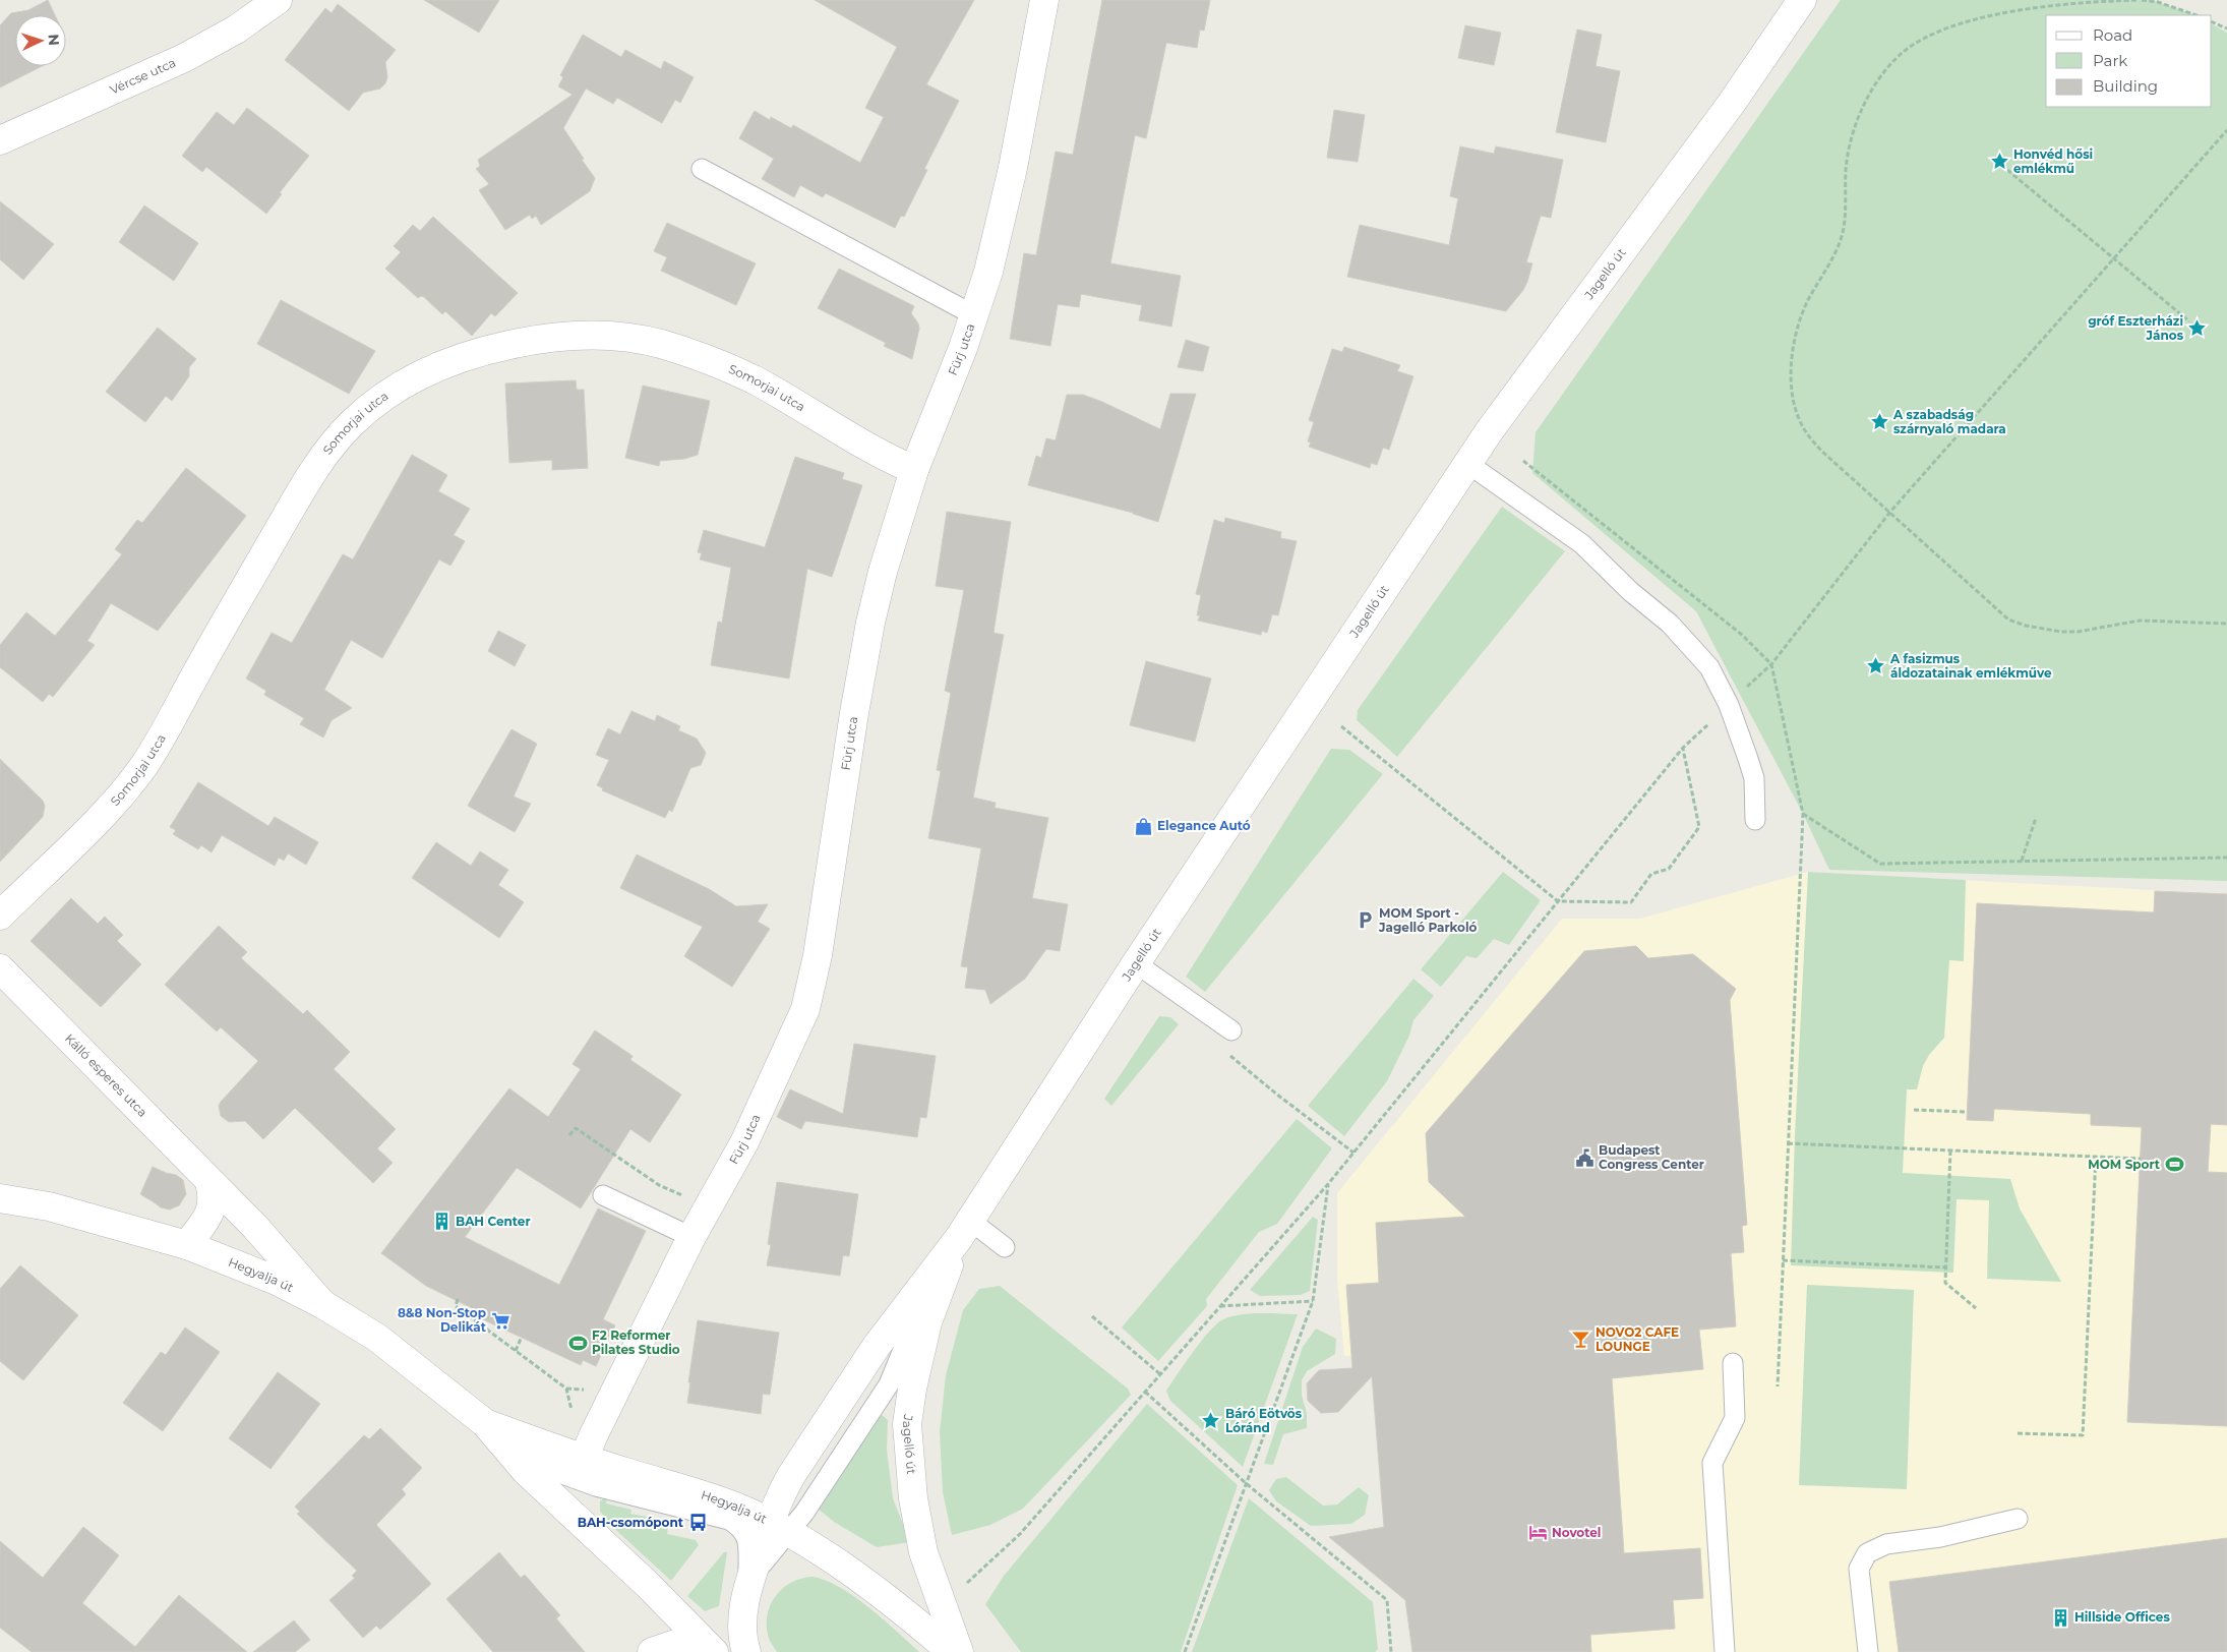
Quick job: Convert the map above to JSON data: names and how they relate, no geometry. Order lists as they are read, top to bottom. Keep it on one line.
{"streets":{"street":["Vércse utca","Jagelló út","Fürj utca","Somorjai utca","Kálló esperes utca","Hegyalja út"]},"crossings":[["Jagelló út","Hegyalja út"],["Fürj utca","Somorjai utca"],["Fürj utca","Hegyalja út"],["Kálló esperes utca","Hegyalja út"]],"places":{"place":["Honvéd hősi emlékmű","gróf Eszterházi János","A szabadság szárnyaló madara","A fasizmus áldozatainak emlékműve","Báró Eötvös Lóránd"],"shop":["Elegance Autó"],"parking":["MOM Sport - Jagelló Parkoló"],"public building":["Budapest Congress Center"],"sports":["MOM Sport","F2 Reformer Pilates Studio"],"building":["BAH Center","Hillside Offices"],"supermarket":["8&8 Non-Stop Delikát"],"bar":["NOVO2 CAFE LOUNGE"],"bus stop":["BAH-csomópont"],"hotel":["Novotel"]},"legend":["Road","Park","Building"],"north":"right"}
